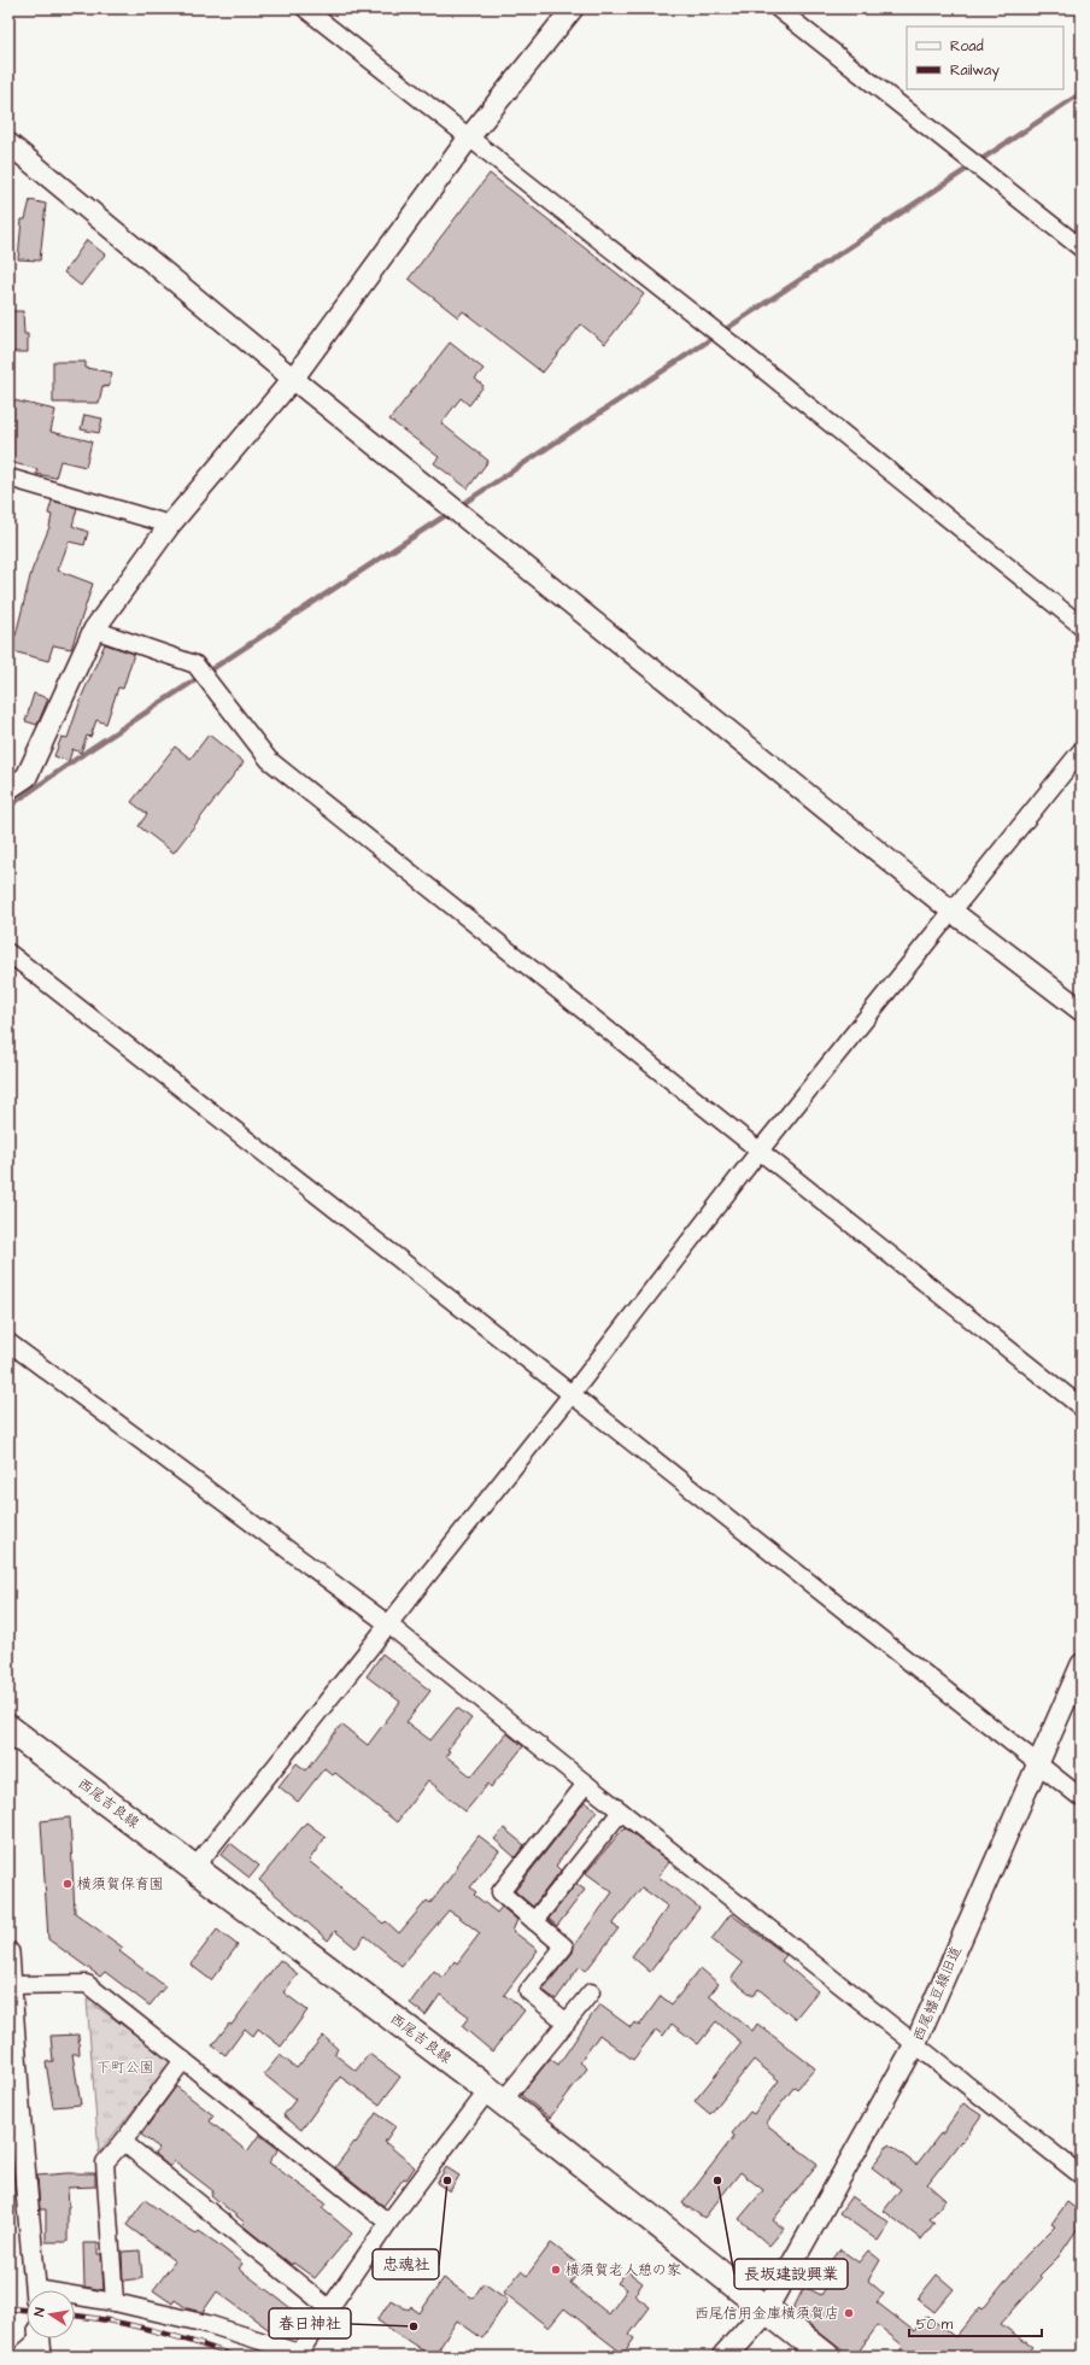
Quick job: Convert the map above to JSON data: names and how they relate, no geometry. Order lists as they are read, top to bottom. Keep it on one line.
{"streets":{"main road":["西尾吉良線"],"street":["西尾幡豆線旧道"]},"crossings":[["西尾吉良線","西尾幡豆線旧道"]],"parks":["下町公園"],"places":["横須賀保育園","忠魂社","長坂建設興業","横須賀老人憩の家","西尾信用金庫横須賀店","春日神社"],"legend":["Road","Railway"],"scale_bar":"50 m","north":"left"}
